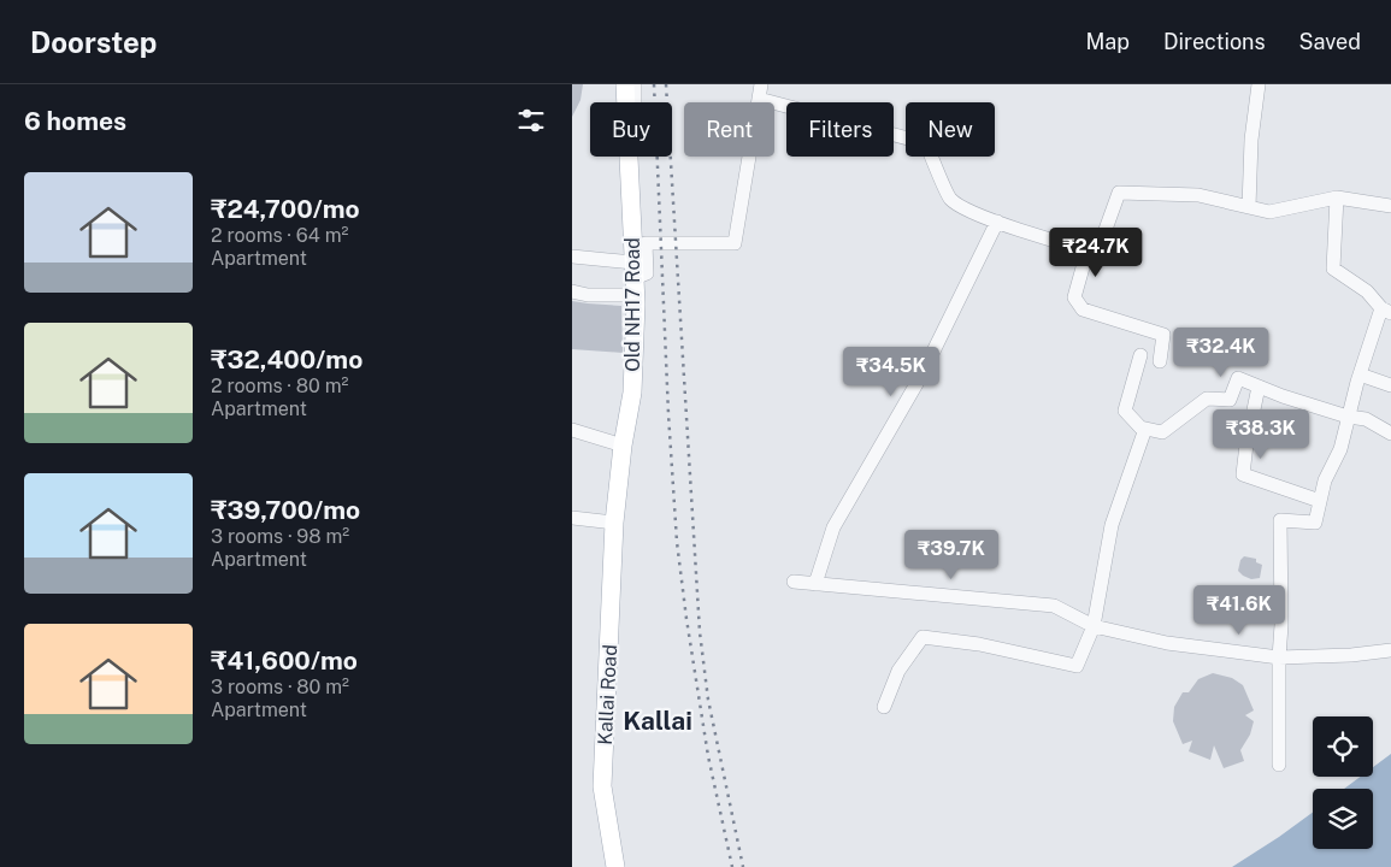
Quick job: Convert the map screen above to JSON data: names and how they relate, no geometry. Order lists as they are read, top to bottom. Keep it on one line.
{"streets":{"main road":["Old NH17 Road","Kallai Road"]},"crossings":[["Old NH17 Road","Kallai Road"]],"districts":["Kallai"],"page":{"header":"Doorstep","nav":["Map","Directions","Saved"],"heading":"6 homes","chip":["Buy","Rent","Filters","New"],"list":[{"name":"₹24,700/mo","note":"2 rooms · 64 m² · Apartment"},{"name":"₹32,400/mo","note":"2 rooms · 80 m² · Apartment"},{"name":"₹39,700/mo","note":"3 rooms · 98 m² · Apartment"},{"name":"₹41,600/mo","note":"3 rooms · 80 m² · Apartment"}],"price":["₹24.7K","₹32.4K","₹34.5K","₹38.3K","₹39.7K","₹41.6K"]}}
